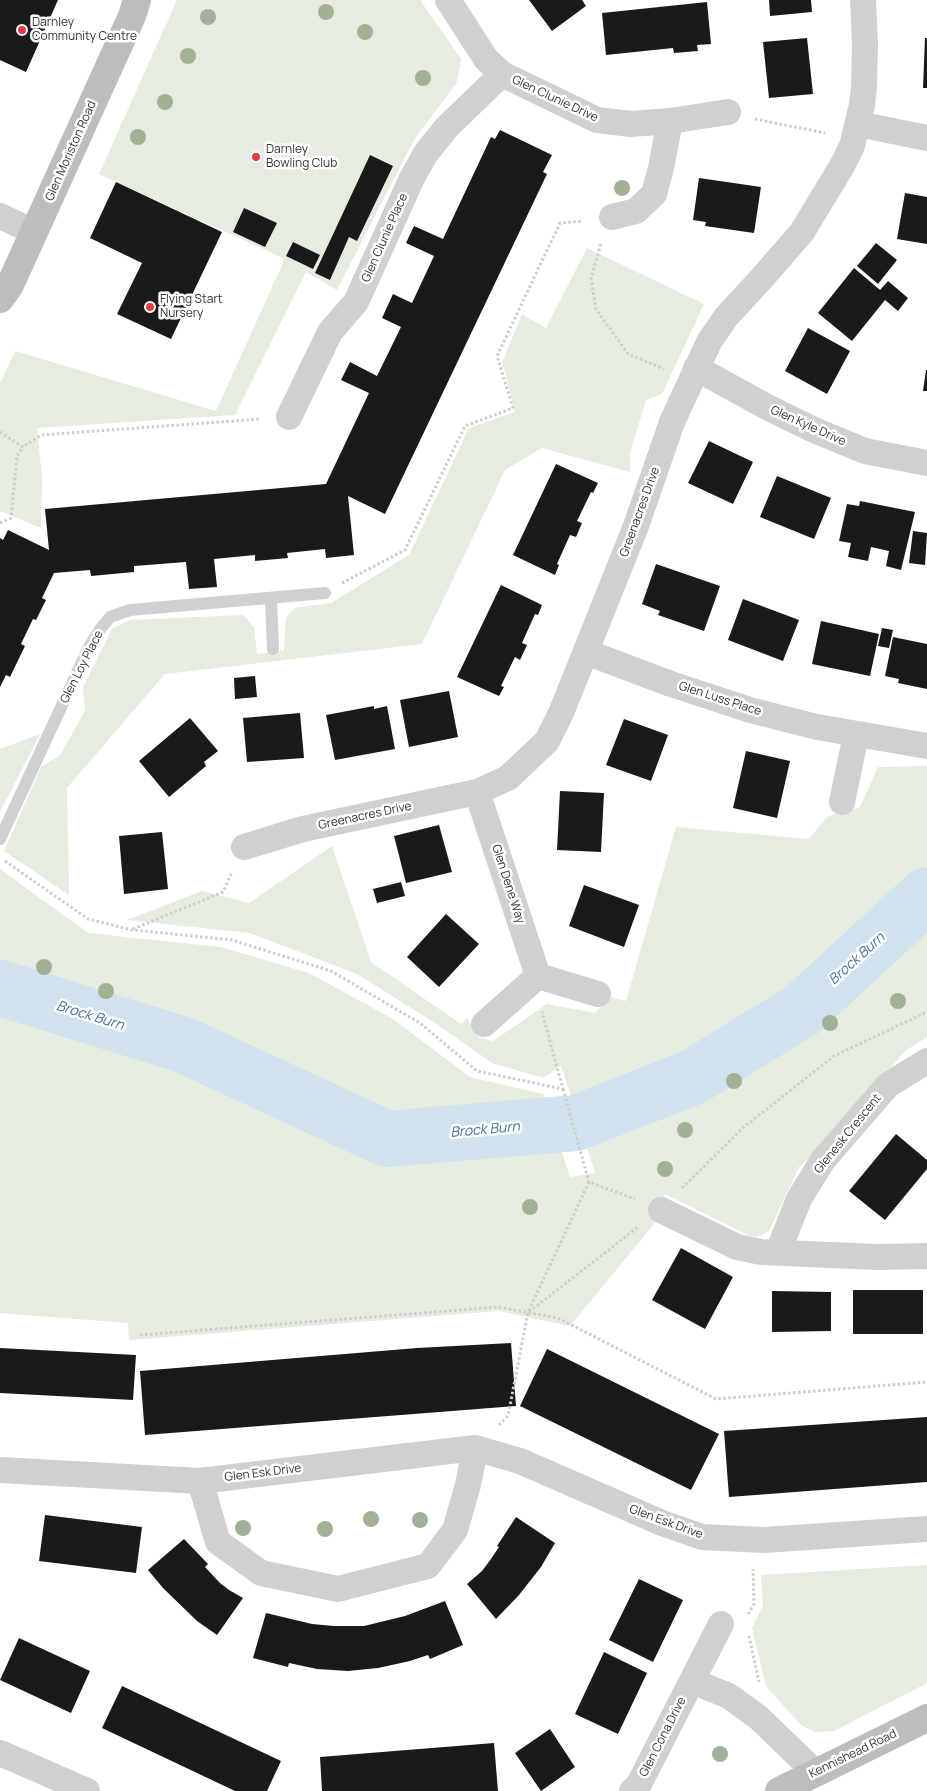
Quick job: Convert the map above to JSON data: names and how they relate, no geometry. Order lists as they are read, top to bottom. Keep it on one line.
{"streets":{"street":["Glen Clunie Drive","Glen Moriston Road","Glen Clunie Place","Glen Kyle Drive","Greenacres Drive","Glen Luss Place","Glen Dene Way","Glenesk Crescent","Glen Esk Drive","Glen Cona Drive","Kennishead Road"],"lane":["Glen Loy Place"]},"crossings":[["Glen Clunie Drive","Glen Clunie Place"],["Glen Kyle Drive","Greenacres Drive"],["Greenacres Drive","Glen Luss Place"],["Greenacres Drive","Glen Dene Way"]],"water":["Brock Burn"],"places":["Darnley Community Centre","Darnley Bowling Club","Flying Start Nursery"]}
